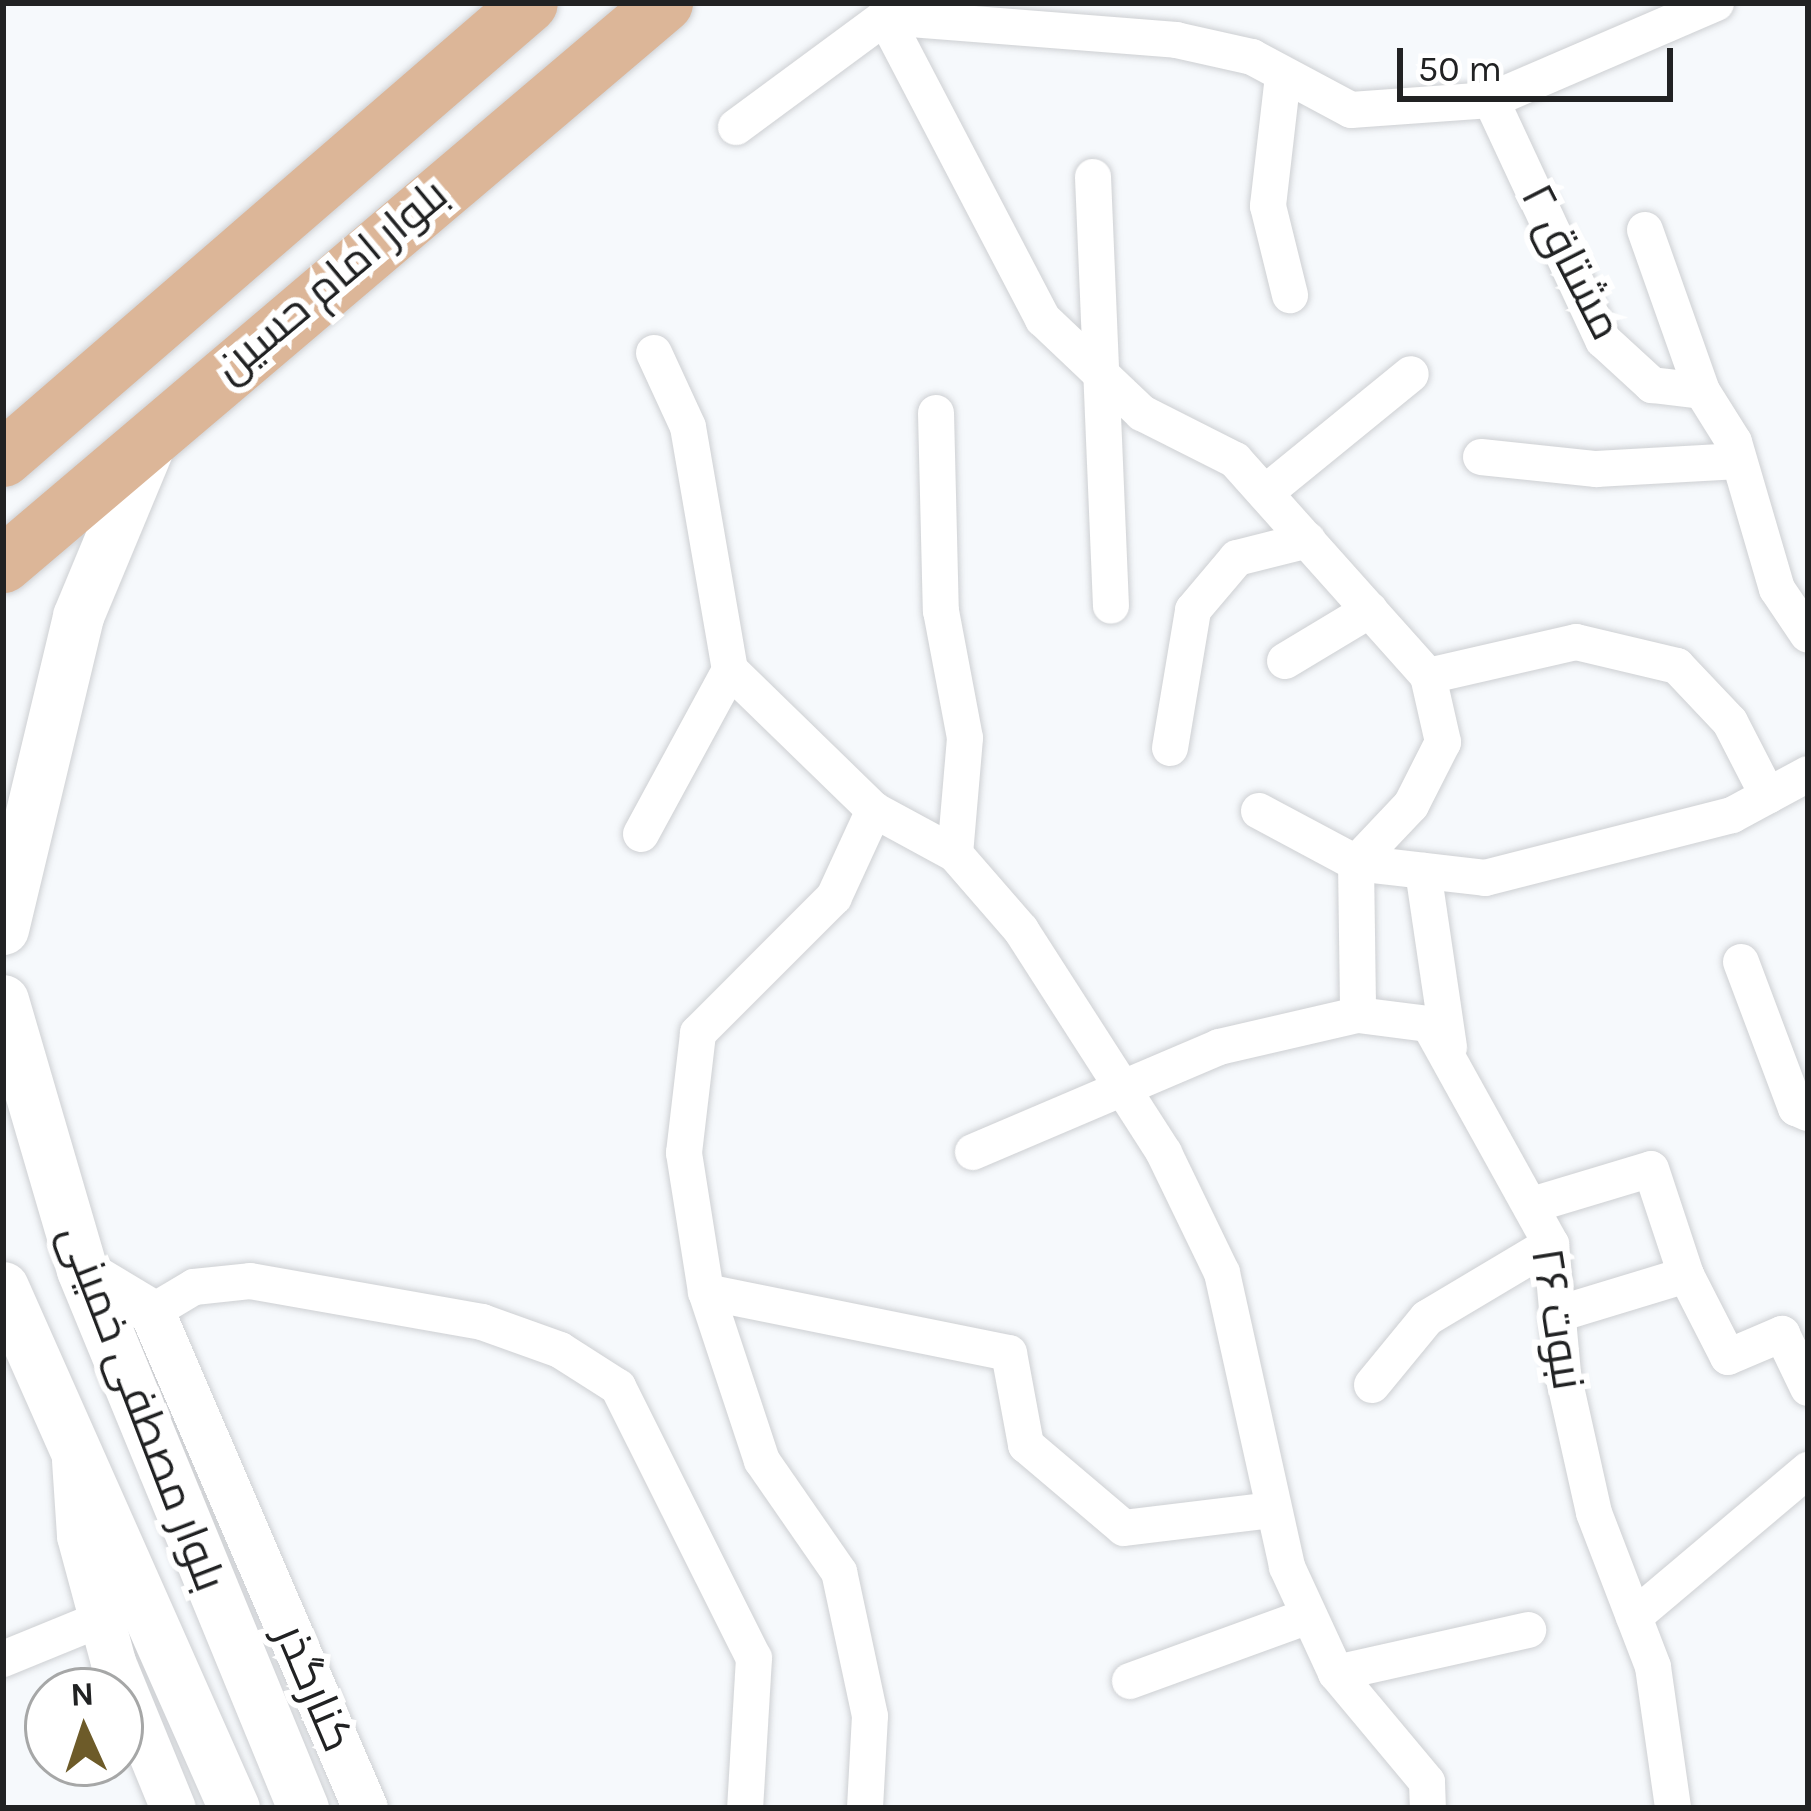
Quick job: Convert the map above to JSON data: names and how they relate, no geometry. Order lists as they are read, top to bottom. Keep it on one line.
{"streets":{"main road":["بلوار امام حسین","بلوار مصطفی خمینی"],"street":["مشتاق ۲","نبوت ۲۶","کنارگذر"]},"scale_bar":"50 m","north":"top"}
